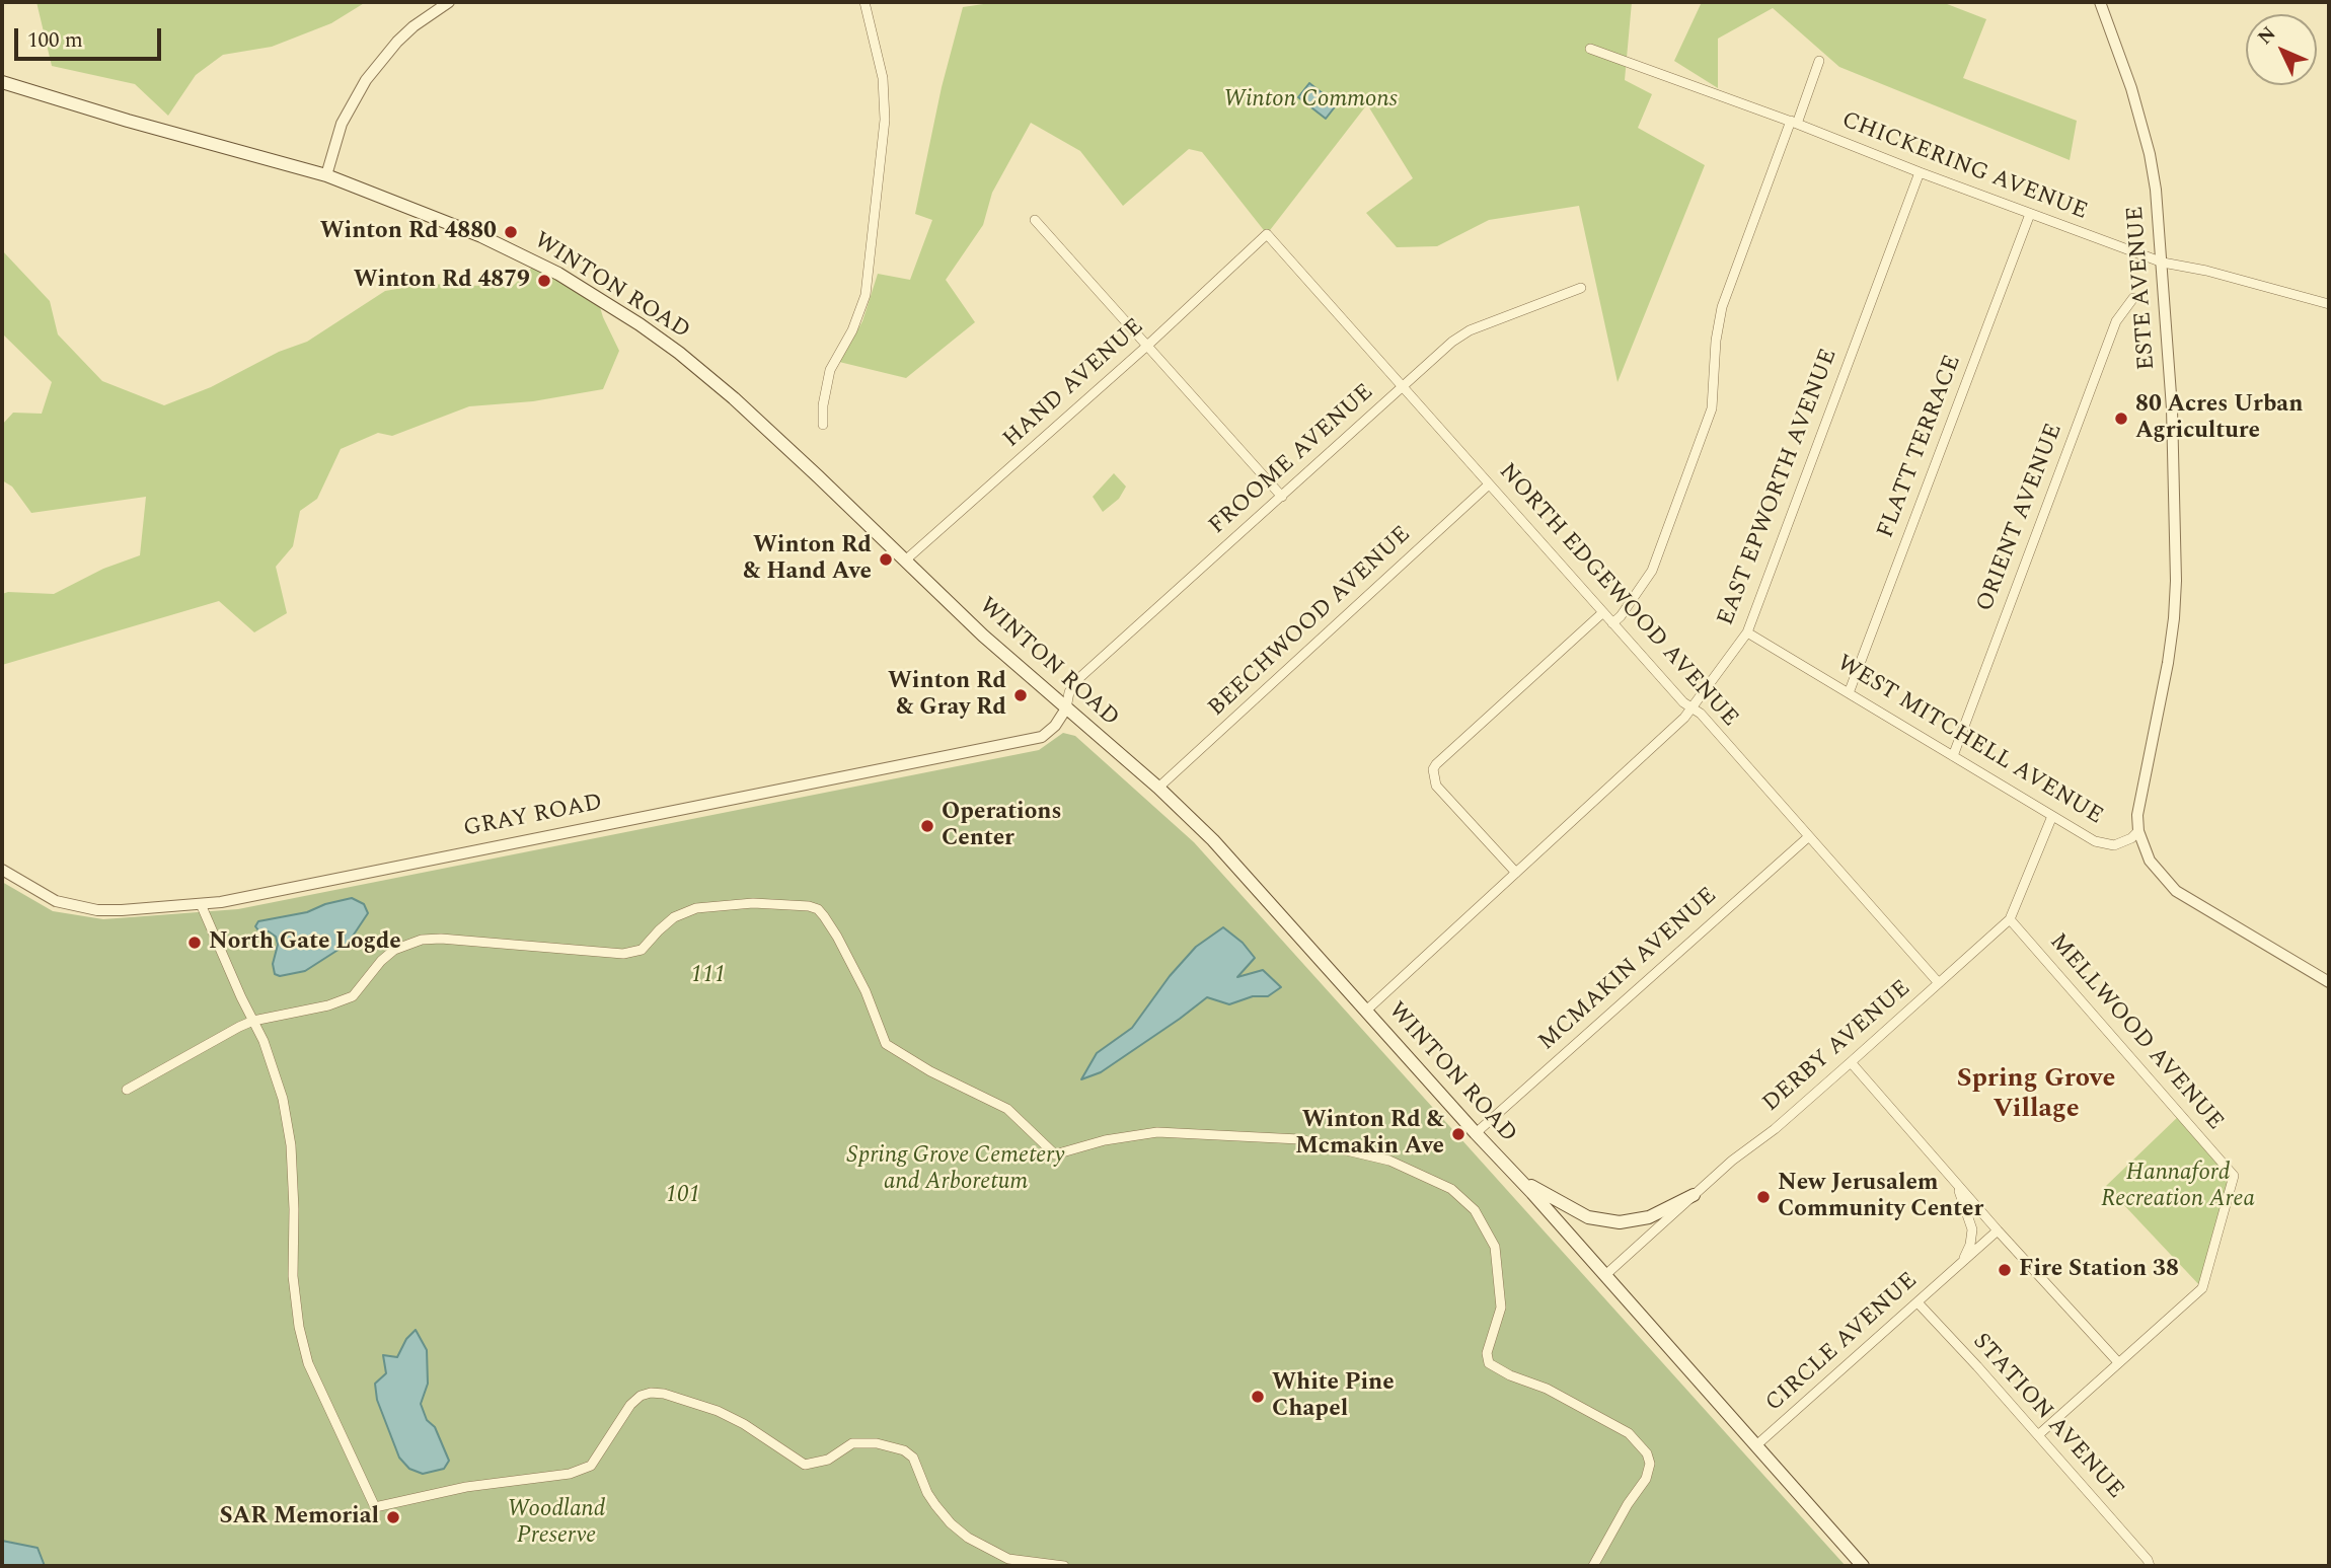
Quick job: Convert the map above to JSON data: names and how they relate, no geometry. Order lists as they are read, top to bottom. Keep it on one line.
{"streets":{"main road":["WINTON ROAD"],"street":["CHICKERING AVENUE","ESTE AVENUE","HAND AVENUE","FLATT TERRACE","FROOME AVENUE","EAST EPWORTH AVENUE","ORIENT AVENUE","NORTH EDGEWOOD AVENUE","BEECHWOOD AVENUE","WEST MITCHELL AVENUE","GRAY ROAD","MCMAKIN AVENUE","MELLWOOD AVENUE","DERBY AVENUE","CIRCLE AVENUE","STATION AVENUE"]},"crossings":[["CHICKERING AVENUE","ESTE AVENUE"],["CHICKERING AVENUE","FLATT TERRACE"],["CHICKERING AVENUE","EAST EPWORTH AVENUE"],["WINTON ROAD","HAND AVENUE"],["WINTON ROAD","FROOME AVENUE"],["WINTON ROAD","EAST EPWORTH AVENUE"],["WINTON ROAD","BEECHWOOD AVENUE"],["WINTON ROAD","GRAY ROAD"],["WINTON ROAD","MCMAKIN AVENUE"],["WINTON ROAD","DERBY AVENUE"],["WINTON ROAD","CIRCLE AVENUE"],["ESTE AVENUE","WEST MITCHELL AVENUE"],["HAND AVENUE","NORTH EDGEWOOD AVENUE"],["FLATT TERRACE","WEST MITCHELL AVENUE"],["FROOME AVENUE","NORTH EDGEWOOD AVENUE"],["FROOME AVENUE","GRAY ROAD"],["EAST EPWORTH AVENUE","NORTH EDGEWOOD AVENUE"],["EAST EPWORTH AVENUE","WEST MITCHELL AVENUE"],["ORIENT AVENUE","WEST MITCHELL AVENUE"],["NORTH EDGEWOOD AVENUE","BEECHWOOD AVENUE"],["NORTH EDGEWOOD AVENUE","MCMAKIN AVENUE"],["NORTH EDGEWOOD AVENUE","DERBY AVENUE"],["WEST MITCHELL AVENUE","DERBY AVENUE"],["MELLWOOD AVENUE","DERBY AVENUE"],["MELLWOOD AVENUE","STATION AVENUE"],["DERBY AVENUE","CIRCLE AVENUE"],["CIRCLE AVENUE","STATION AVENUE"]],"districts":["Spring Grove Village"],"parks":["Winton Commons","111","Spring Grove Cemetery and Arboretum","Hannaford Recreation Area","101","Woodland Preserve"],"places":["Winton Rd 4880","Winton Rd 4879","80 Acres Urban Agriculture","Winton Rd & Hand Ave","Winton Rd & Gray Rd","Operations Center","North Gate Logde","Winton Rd & Mcmakin Ave","New Jerusalem Community Center","Fire Station 38","White Pine Chapel","SAR Memorial"],"scale_bar":"100 m","north":"top left"}
